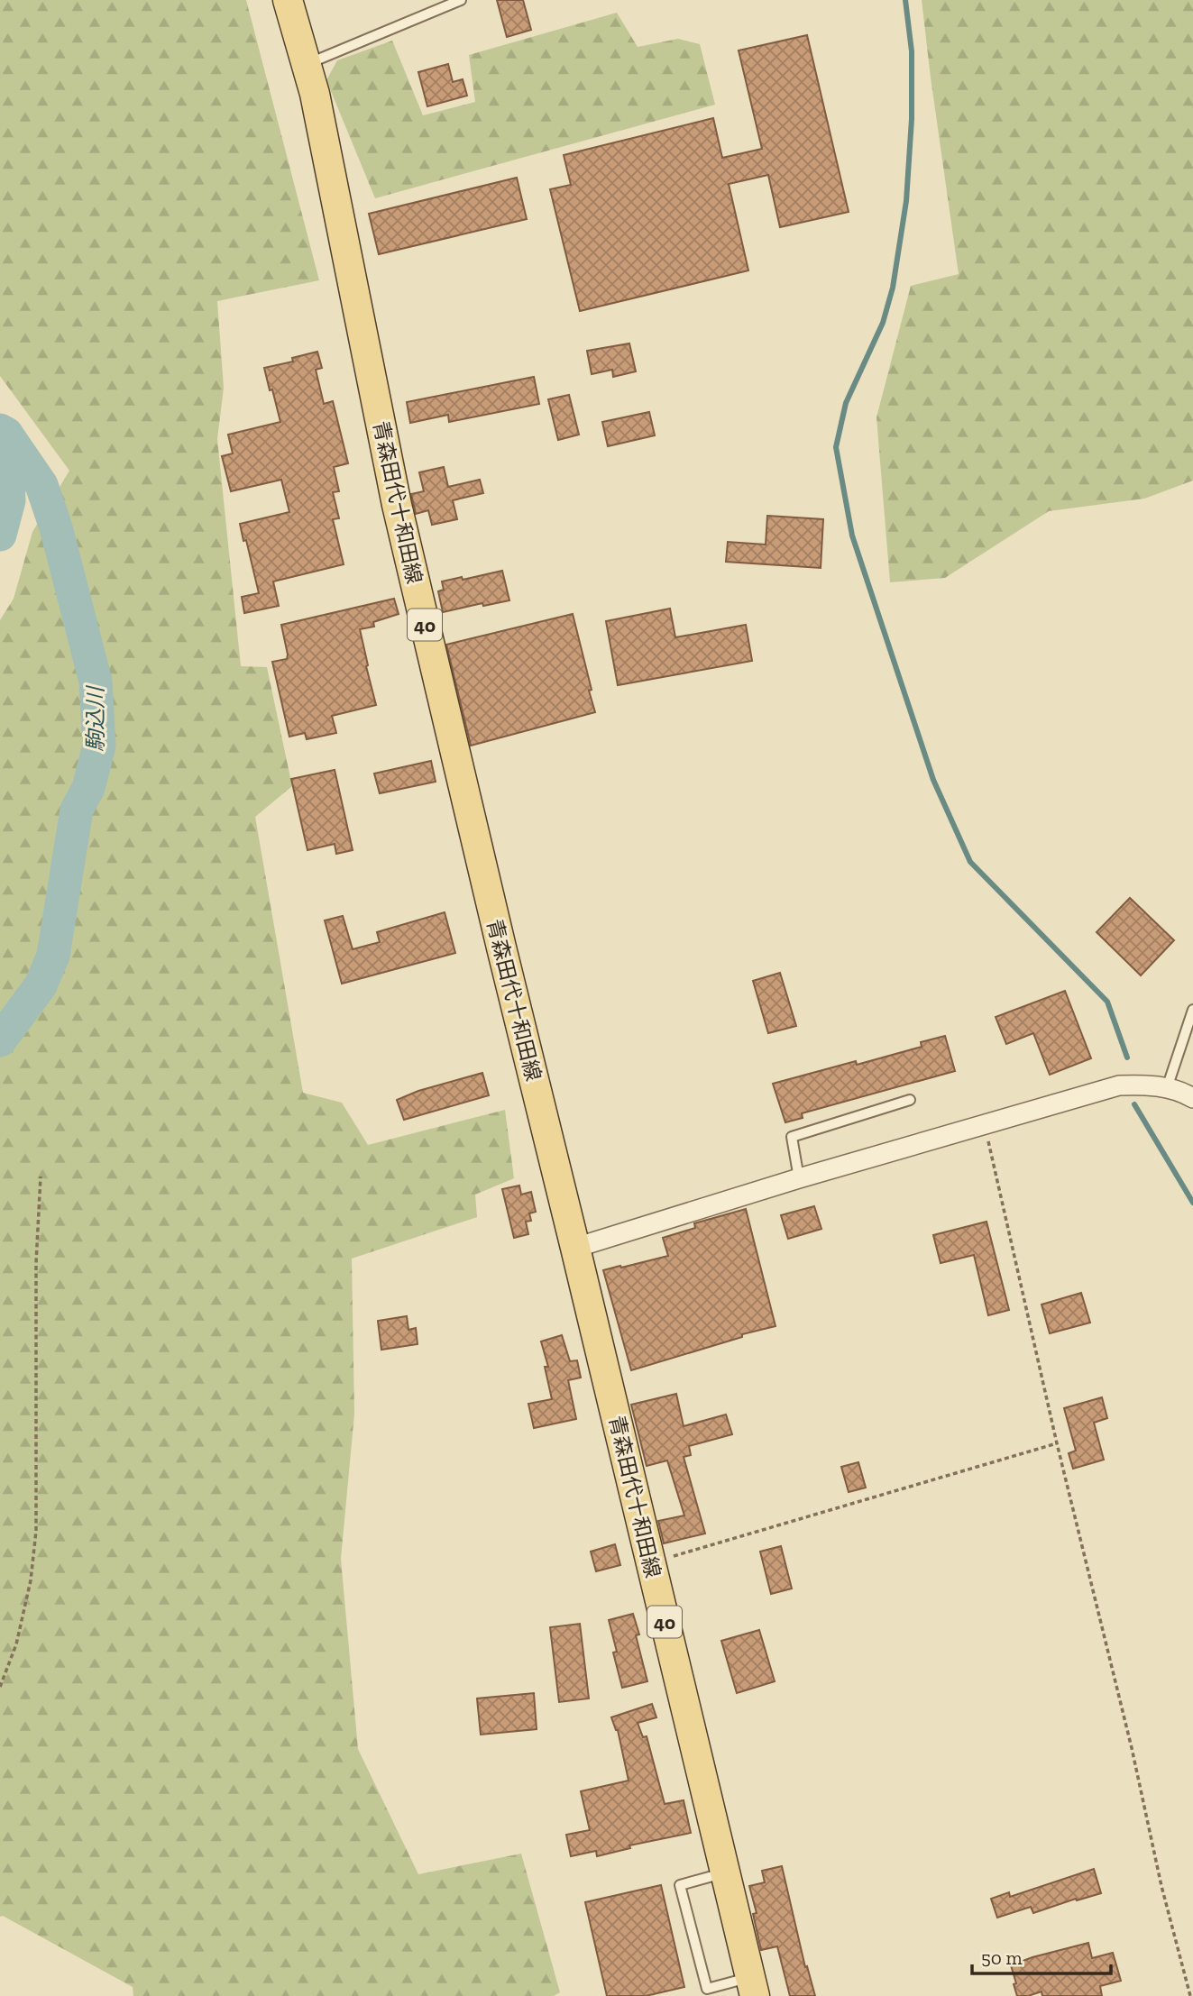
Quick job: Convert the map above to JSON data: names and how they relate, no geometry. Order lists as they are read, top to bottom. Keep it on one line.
{"streets":{"main road":["青森田代十和田線","40"]},"water":["駒込川"],"scale_bar":"50 m"}
